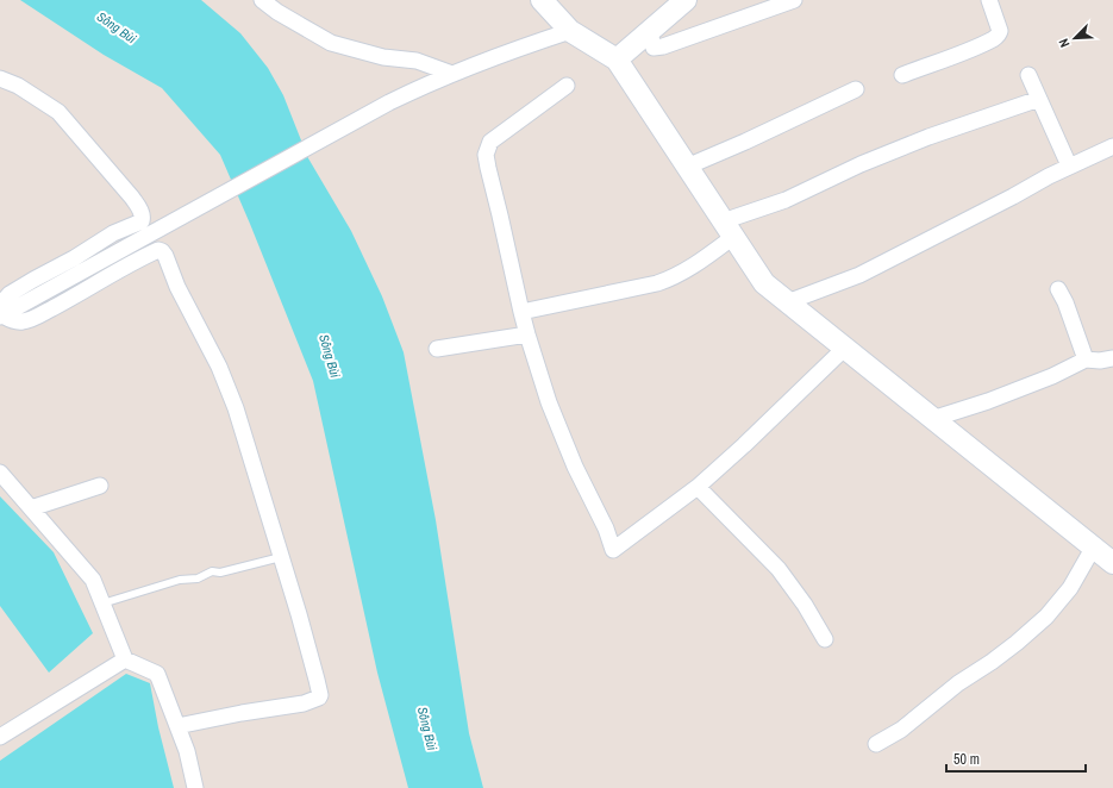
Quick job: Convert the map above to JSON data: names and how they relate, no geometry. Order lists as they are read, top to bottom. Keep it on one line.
{"water":["Sông Bùi"],"scale_bar":"50 m","north":"bottom left"}
